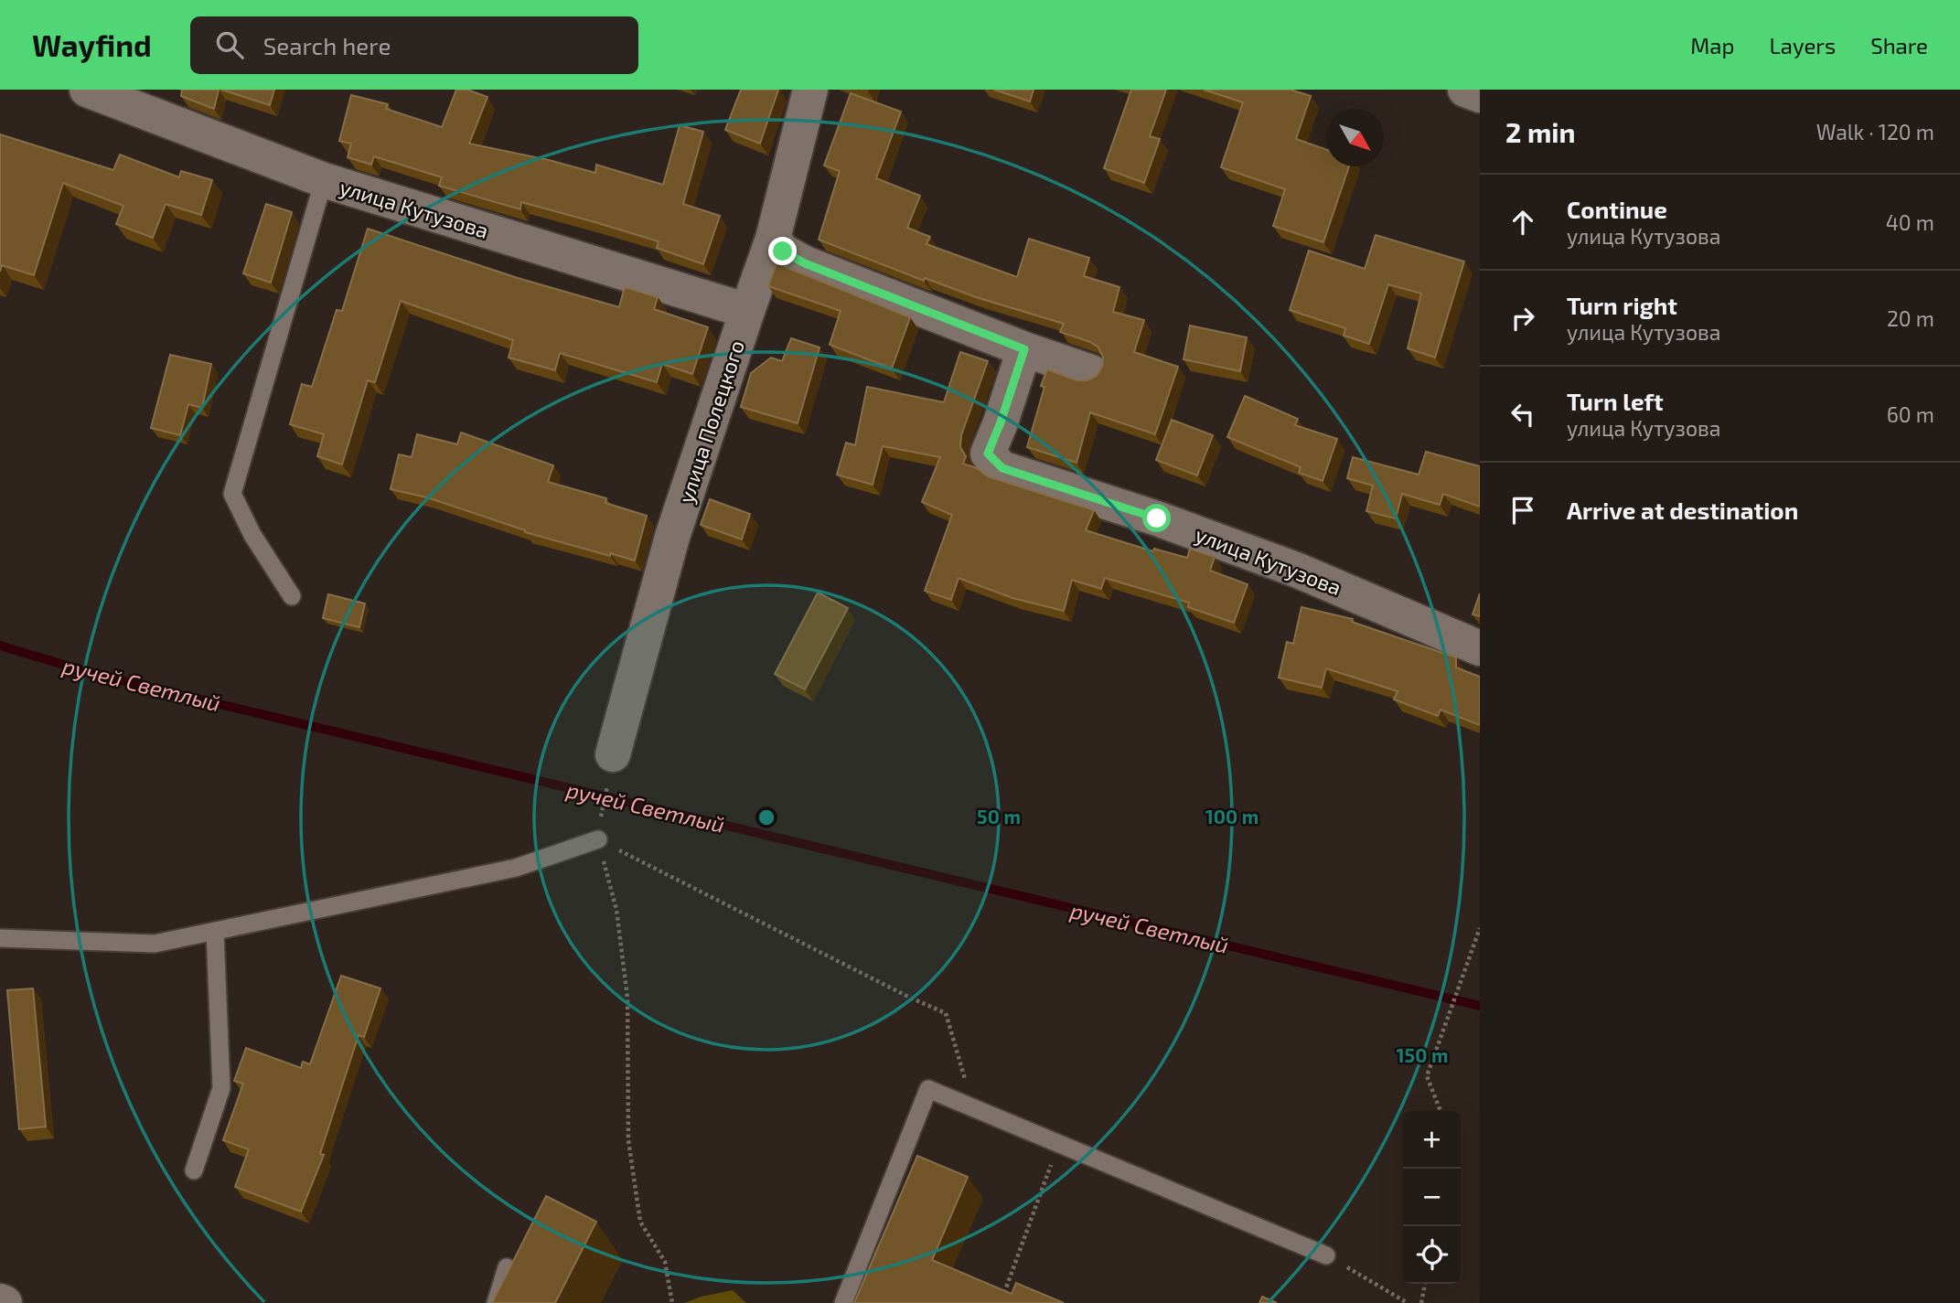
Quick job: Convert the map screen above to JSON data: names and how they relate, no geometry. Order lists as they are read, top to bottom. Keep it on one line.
{"streets":{"street":["улица Кутузова","улица Полецкого"]},"crossings":[["улица Кутузова","улица Полецкого"]],"water":["ручей Светлый"],"north":"bottom right","page":{"header":"Wayfind","search":"Search here","nav":["Map","Layers","Share"],"heading":["2 min","Walk · 120 m"],"list":[["Continue","улица Кутузова","40 m"],["Turn right","улица Кутузова","20 m"],["Turn left","улица Кутузова","60 m"],"Arrive at destination"],"map_buttons":["+","−"]},"rings":["50 m","100 m","150 m"]}
